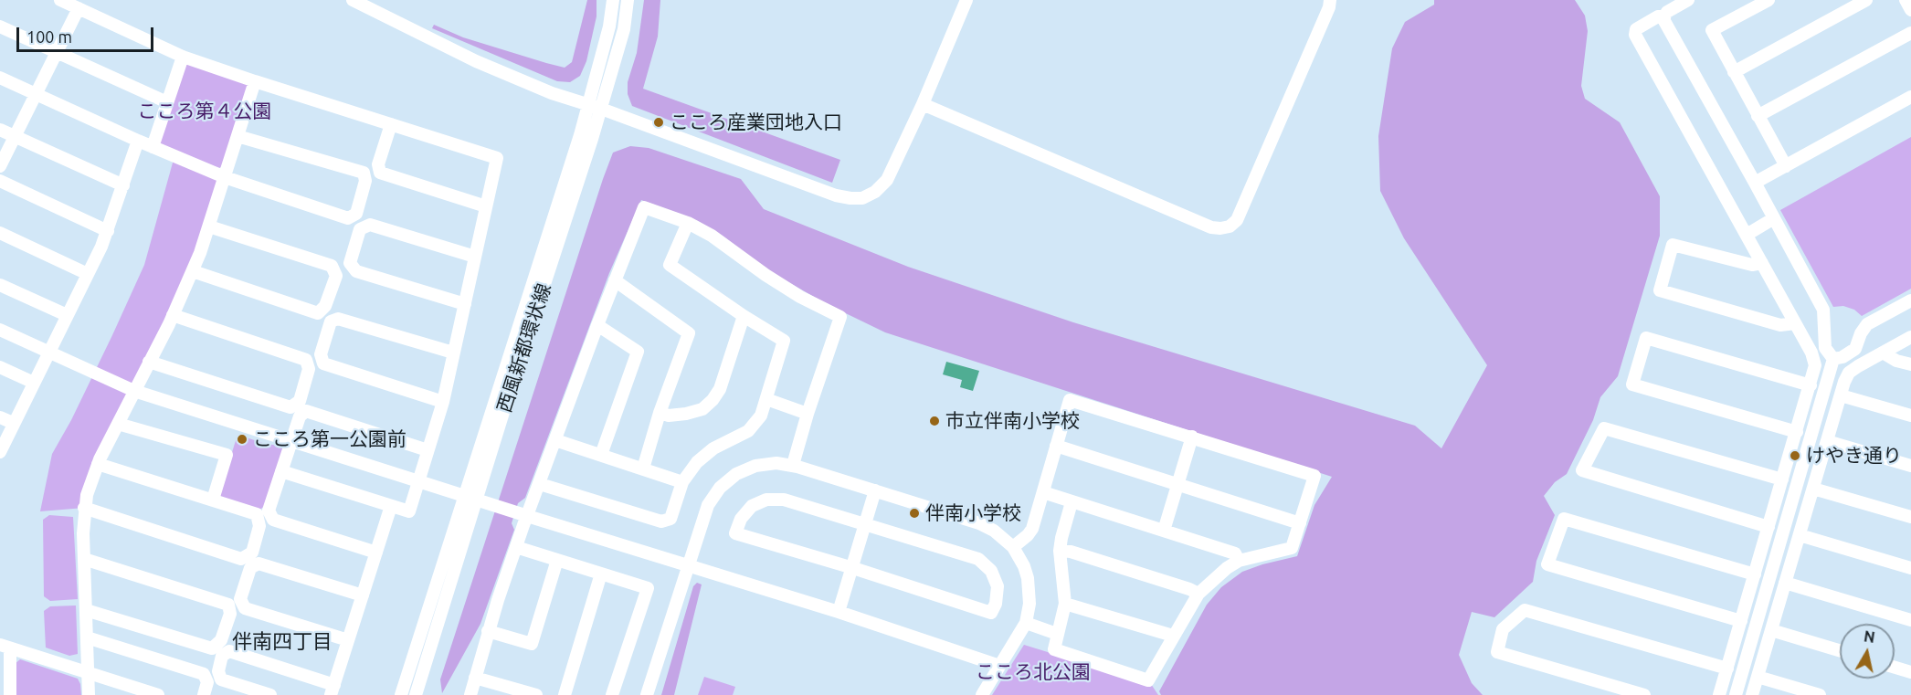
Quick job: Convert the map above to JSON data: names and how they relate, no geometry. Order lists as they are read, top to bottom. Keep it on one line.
{"streets":{"street":["西風新都環状線"]},"districts":["伴南四丁目"],"parks":["こころ第４公園","こころ北公園"],"places":["こころ産業団地入口","市立伴南小学校","こころ第一公園前","けやき通り","伴南小学校"],"scale_bar":"100 m","north":"top"}
